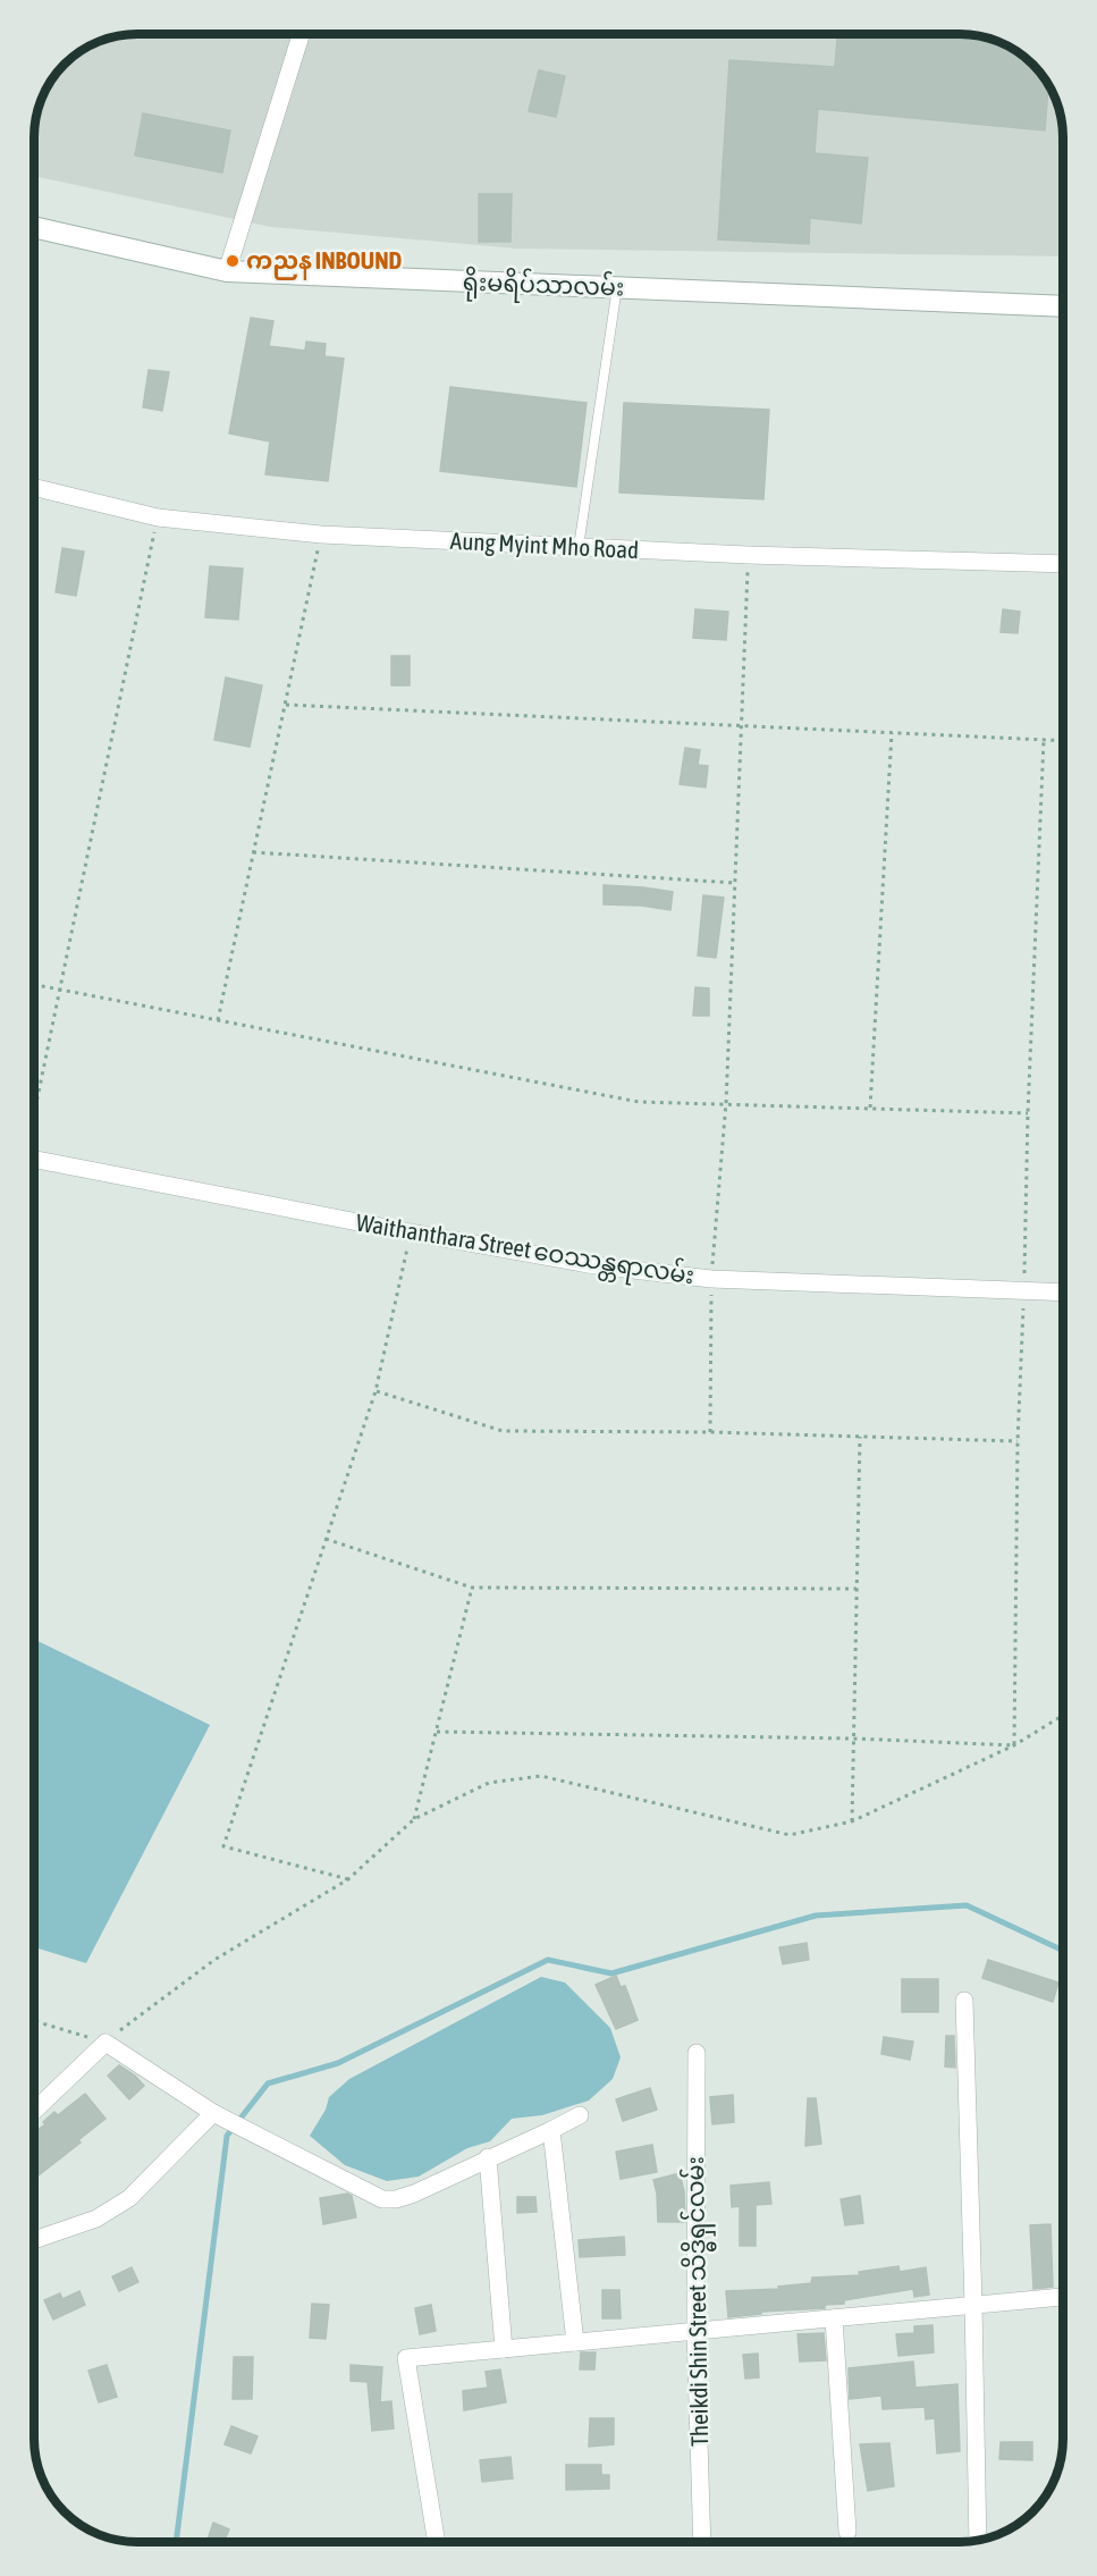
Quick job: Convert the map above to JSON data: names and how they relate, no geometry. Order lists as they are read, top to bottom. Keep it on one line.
{"streets":{"street":["ရိုးမရိပ်သာလမ်း","Aung Myint Mho Road","Waithanthara Street ဝေဿန္တရာလမ်း","Theikdi Shin Street သိဒ္ဓိရှင်လမ်း"]},"places":["ကညန INBOUND"]}
